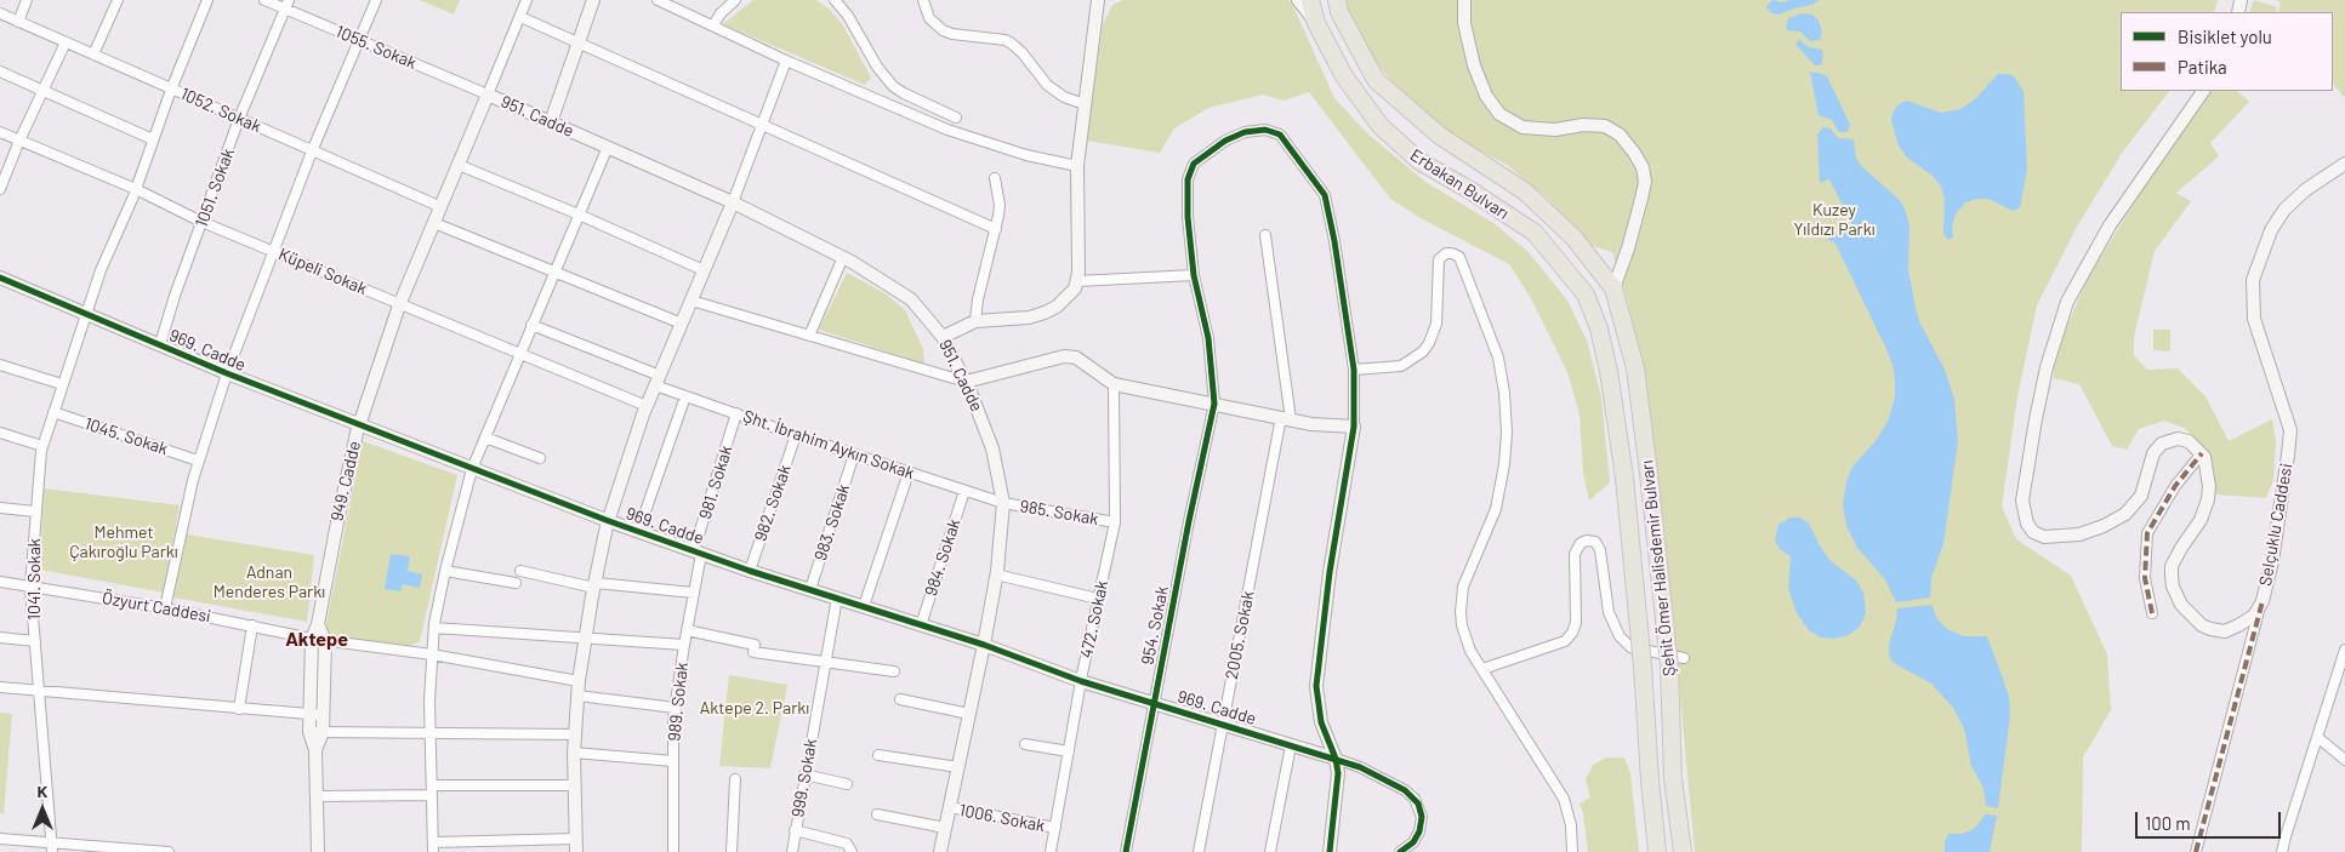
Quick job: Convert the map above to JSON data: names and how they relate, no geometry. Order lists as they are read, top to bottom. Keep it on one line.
{"streets":{"highway":["Erbakan Bulvarı","Şehit Ömer Halisdemir Bulvarı"],"street":["1055. Sokak","1052. Sokak","951. Cadde","1051. Sokak","Küpeli Sokak","969. Cadde","1045. Sokak","Şht. İbrahim Aykın Sokak","949. Cadde","981. Sokak","982. Sokak","985. Sokak","983. Sokak","Selçuklu Caddesi","984. Sokak","1041. Sokak","Özyurt Caddesi","472. Sokak","954. Sokak","2005. Sokak","989. Sokak","999. Sokak","1006. Sokak"]},"crossings":[["1055. Sokak","951. Cadde"],["1055. Sokak","1051. Sokak"],["1055. Sokak","949. Cadde"],["1052. Sokak","1051. Sokak"],["1052. Sokak","949. Cadde"],["1052. Sokak","1041. Sokak"],["951. Cadde","969. Cadde"],["951. Cadde","Şht. İbrahim Aykın Sokak"],["951. Cadde","949. Cadde"],["951. Cadde","985. Sokak"],["951. Cadde","1006. Sokak"],["Erbakan Bulvarı","Şehit Ömer Halisdemir Bulvarı"],["1051. Sokak","Küpeli Sokak"],["1051. Sokak","969. Cadde"],["Küpeli Sokak","949. Cadde"],["Küpeli Sokak","1041. Sokak"],["969. Cadde","949. Cadde"],["969. Cadde","981. Sokak"],["969. Cadde","982. Sokak"],["969. Cadde","983. Sokak"],["969. Cadde","984. Sokak"],["969. Cadde","1041. Sokak"],["969. Cadde","472. Sokak"],["969. Cadde","954. Sokak"],["969. Cadde","2005. Sokak"],["969. Cadde","989. Sokak"],["969. Cadde","999. Sokak"],["1045. Sokak","1041. Sokak"],["Şht. İbrahim Aykın Sokak","981. Sokak"],["Şht. İbrahim Aykın Sokak","982. Sokak"],["Şht. İbrahim Aykın Sokak","985. Sokak"],["Şht. İbrahim Aykın Sokak","983. Sokak"],["Şht. İbrahim Aykın Sokak","984. Sokak"],["949. Cadde","Özyurt Caddesi"],["981. Sokak","989. Sokak"],["985. Sokak","472. Sokak"],["1041. Sokak","Özyurt Caddesi"],["472. Sokak","1006. Sokak"]],"districts":["Aktepe"],"parks":["Kuzey Yıldızı Parkı","Mehmet Çakıroğlu Parkı","Adnan Menderes Parkı","Aktepe 2. Parkı"],"legend":["Bisiklet yolu","Patika"],"scale_bar":"100 m","north":"top"}
